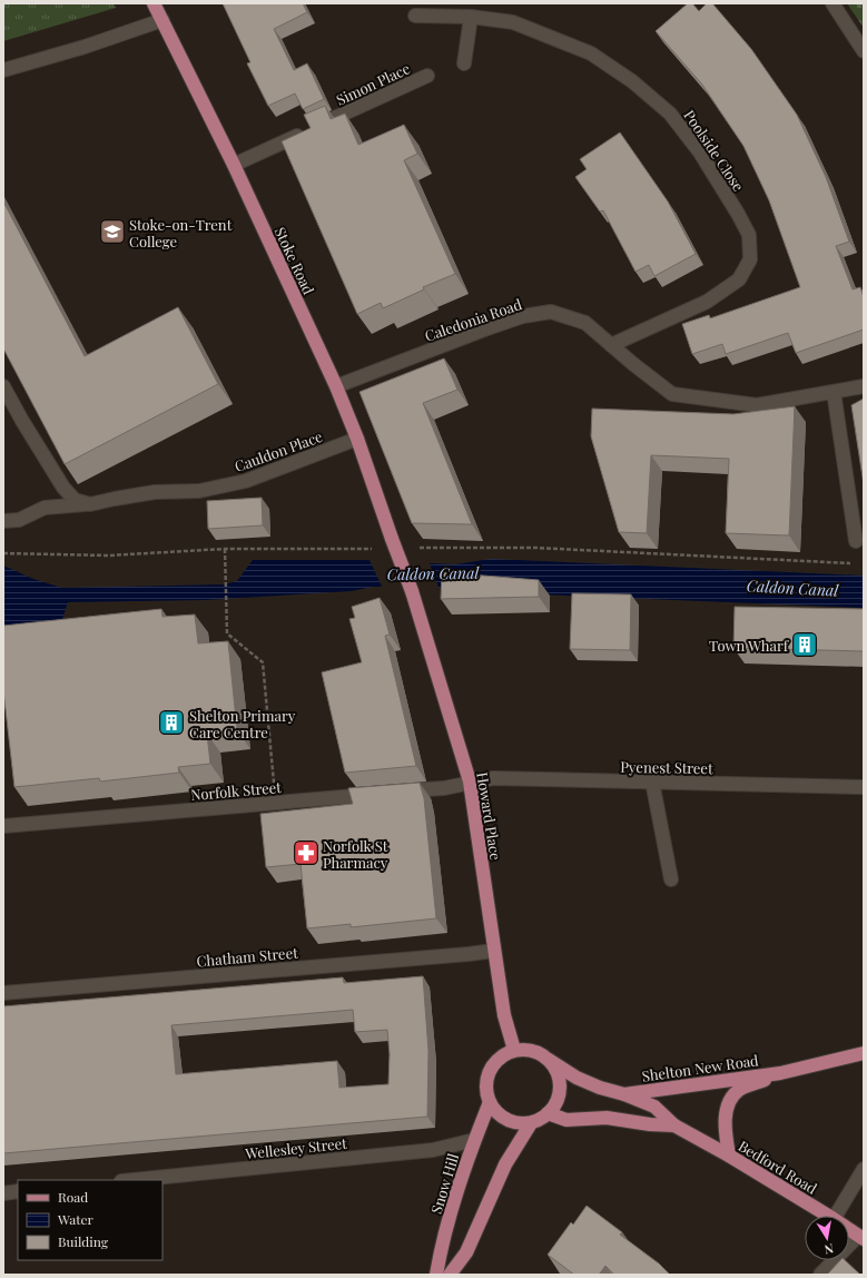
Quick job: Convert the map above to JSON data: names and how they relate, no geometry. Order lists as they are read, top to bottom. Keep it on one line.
{"streets":{"main road":["Stoke Road","Howard Place","Shelton New Road","Bedford Road","Snow Hill"],"street":["Simon Place","Poolside Close","Caledonia Road","Cauldon Place","Pyenest Street","Norfolk Street","Chatham Street","Wellesley Street"]},"crossings":[["Simon Place","Stoke Road"],["Poolside Close","Caledonia Road"],["Stoke Road","Caledonia Road"],["Stoke Road","Cauldon Place"],["Stoke Road","Howard Place"],["Pyenest Street","Howard Place"],["Howard Place","Chatham Street"],["Howard Place","Bedford Road"],["Howard Place","Snow Hill"],["Shelton New Road","Bedford Road"],["Wellesley Street","Snow Hill"],["Bedford Road","Snow Hill"]],"water":["Caldon Canal"],"places":{"school or university":["Stoke-on-Trent College"],"building":["Town Wharf","Shelton Primary Care Centre"],"pharmacy":["Norfolk St Pharmacy"]},"legend":["Road","Water","Building"],"north":"bottom"}
